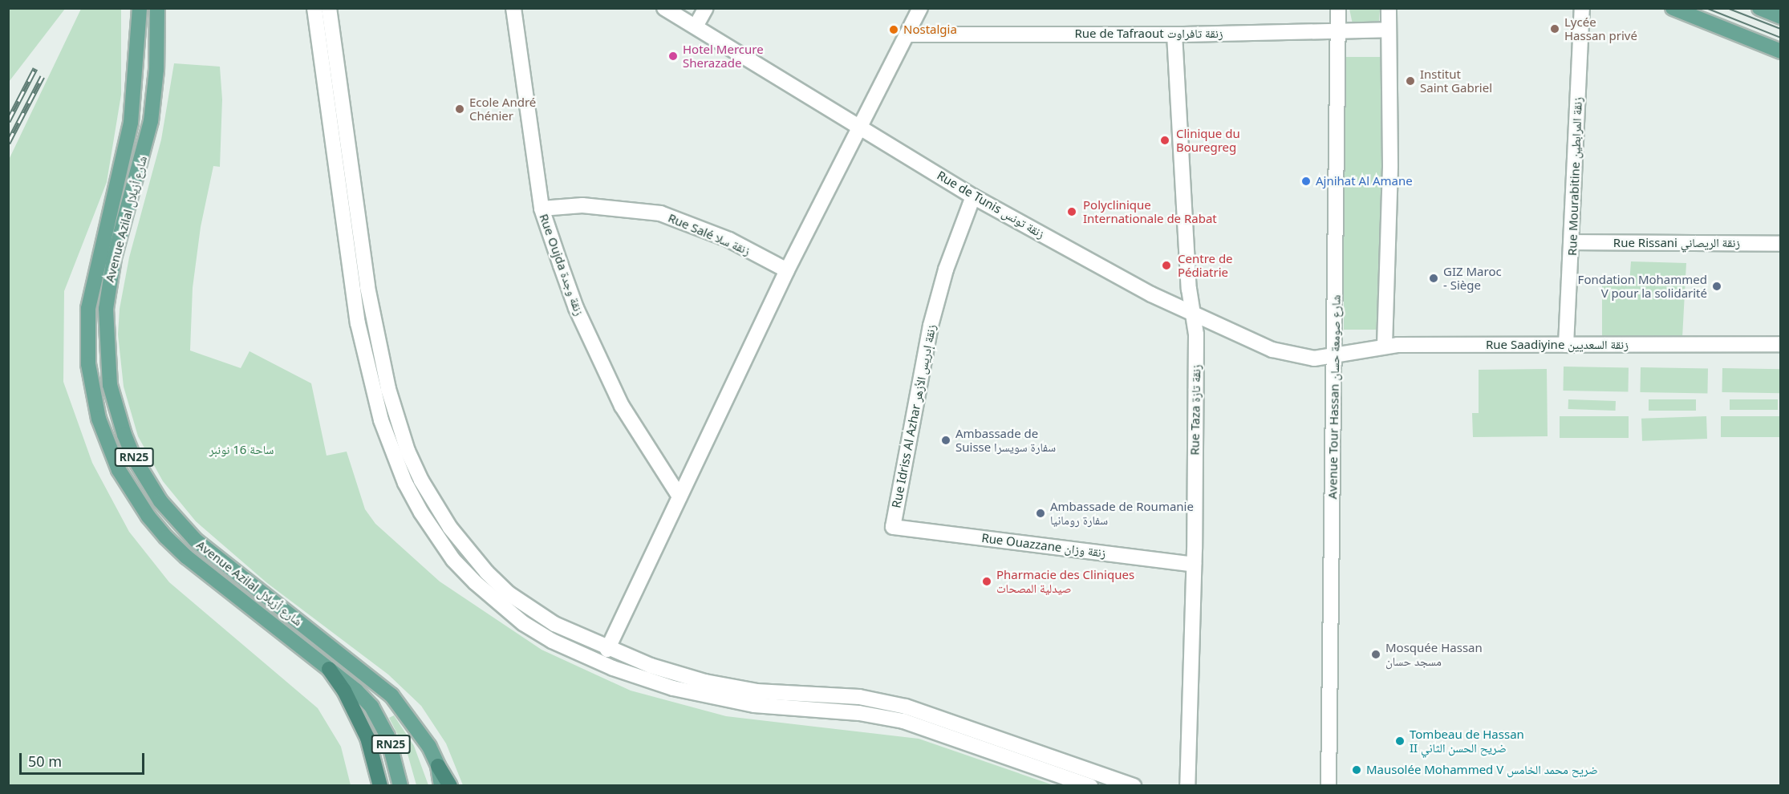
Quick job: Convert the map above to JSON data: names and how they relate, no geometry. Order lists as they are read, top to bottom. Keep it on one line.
{"streets":{"highway":["RN25"],"main road":["Avenue Azilal شارع أزيلال"],"street":["Rue de Tafraout زنقة تافراوت","Rue Mourabitine زنقة المرابطين","Rue de Tunis زنقة تونس","Rue Salé زنقة سلا","Rue Rissani زنقة الريصاني","Rue Oujda زنقة وجدة","Rue Saadiyine زنقة السعديين","Avenue Tour Hassan شارع صومعة حسان","Rue Taza زنقة تازة","Rue Idriss Al Azhar زنقة إدريس الأزهر","Rue Ouazzane زنقة وزان"]},"crossings":[["Rue de Tafraout زنقة تافراوت","Avenue Tour Hassan شارع صومعة حسان"],["Rue de Tafraout زنقة تافراوت","Rue Taza زنقة تازة"],["Rue Mourabitine زنقة المرابطين","Rue Rissani زنقة الريصاني"],["Rue Mourabitine زنقة المرابطين","Rue Saadiyine زنقة السعديين"],["Rue de Tunis زنقة تونس","Rue Saadiyine زنقة السعديين"],["Rue de Tunis زنقة تونس","Avenue Tour Hassan شارع صومعة حسان"],["Rue de Tunis زنقة تونس","Rue Taza زنقة تازة"],["Rue de Tunis زنقة تونس","Rue Idriss Al Azhar زنقة إدريس الأزهر"],["Avenue Azilal شارع أزيلال","RN25"],["Rue Salé زنقة سلا","Rue Oujda زنقة وجدة"],["Rue Saadiyine زنقة السعديين","Avenue Tour Hassan شارع صومعة حسان"],["Rue Taza زنقة تازة","Rue Ouazzane زنقة وزان"],["Rue Idriss Al Azhar زنقة إدريس الأزهر","Rue Ouazzane زنقة وزان"]],"parks":["ساحة 16 نونبر"],"places":["Lycée Hassan privé","Nostalgia","Hotel Mercure Sherazade","Institut Saint Gabriel","Ecole André Chénier","Clinique du Bouregreg","Ajnihat Al Amane","Polyclinique Internationale de Rabat","Centre de Pédiatrie","GIZ Maroc - Siège","Fondation Mohammed V pour la solidarité","Ambassade de Suisse سفارة سويسرا","Ambassade de Roumanie سفارة رومانيا","Pharmacie des Cliniques صيدلية المصحات","Mosquée Hassan مسجد حسان","Tombeau de Hassan II ضريح الحسن الثاني","Mausolée Mohammed V ضريح محمد الخامس"],"scale_bar":"50 m"}
